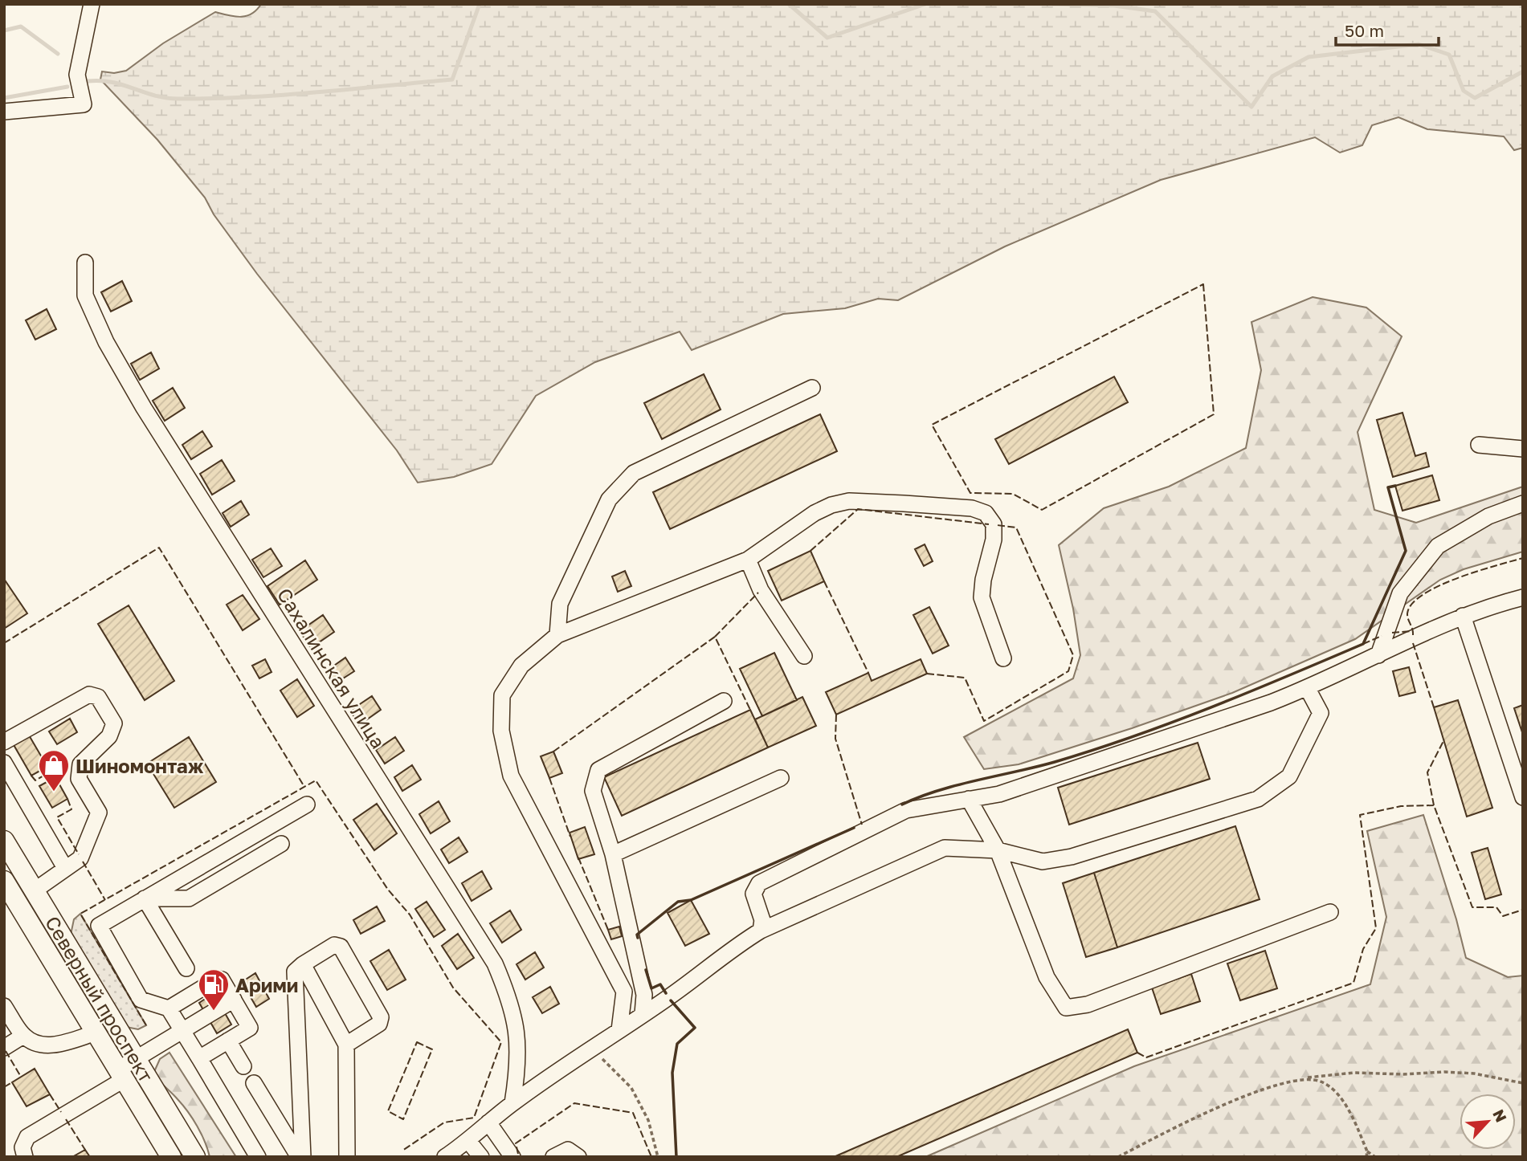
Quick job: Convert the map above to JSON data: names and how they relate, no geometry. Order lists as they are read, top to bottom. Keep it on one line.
{"streets":{"main road":["Северный проспект"],"street":["Сахалинская улица"]},"places":{"shop":["Шиномонтаж"],"fuel station":["Арими"]},"scale_bar":"50 m","north":"top right"}
